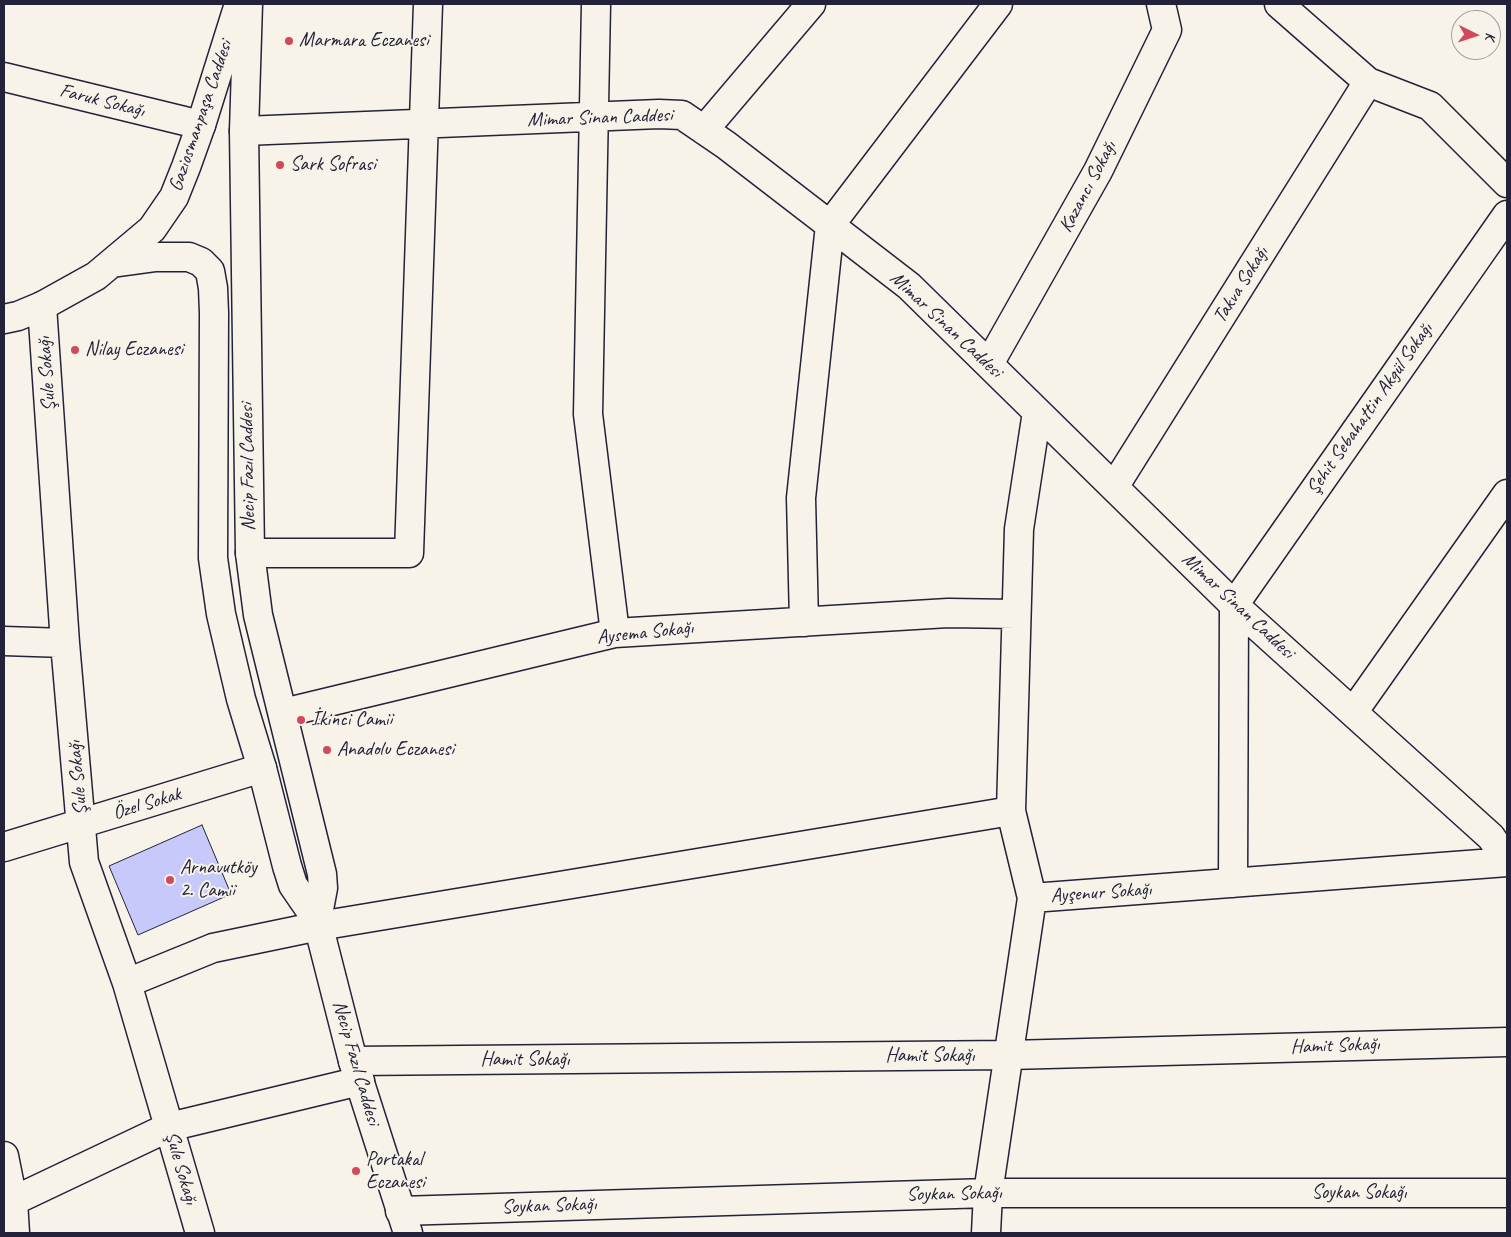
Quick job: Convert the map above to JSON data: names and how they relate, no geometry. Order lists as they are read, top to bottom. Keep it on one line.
{"streets":{"street":["Faruk Sokağı","Gaziosmanpaşa Caddesi","Mimar Sinan Caddesi","Kazancı Sokağı","Takva Sokağı","Şule Sokağı","Şehit Sebahattin Akgül Sokağı","Necip Fazıl Caddesi","Aysema Sokağı","Özel Sokak","Ayşenur Sokağı","Hamit Sokağı","Soykan Sokağı"]},"crossings":[["Faruk Sokağı","Gaziosmanpaşa Caddesi"],["Gaziosmanpaşa Caddesi","Şule Sokağı"],["Gaziosmanpaşa Caddesi","Necip Fazıl Caddesi"],["Mimar Sinan Caddesi","Kazancı Sokağı"],["Mimar Sinan Caddesi","Takva Sokağı"],["Mimar Sinan Caddesi","Şehit Sebahattin Akgül Sokağı"],["Mimar Sinan Caddesi","Necip Fazıl Caddesi"],["Mimar Sinan Caddesi","Ayşenur Sokağı"],["Şule Sokağı","Özel Sokak"],["Şule Sokağı","Hamit Sokağı"],["Necip Fazıl Caddesi","Aysema Sokağı"],["Necip Fazıl Caddesi","Özel Sokak"],["Necip Fazıl Caddesi","Hamit Sokağı"],["Necip Fazıl Caddesi","Soykan Sokağı"],["Ayşenur Sokağı","Hamit Sokağı"],["Ayşenur Sokağı","Soykan Sokağı"]],"places":["Marmara Eczanesi","Sark Sofrasi","Nilay Eczanesi","İkinci Camii","Anadolu Eczanesi","Arnavutköy 2. Camii","Portakal Eczanesi"],"north":"right"}
